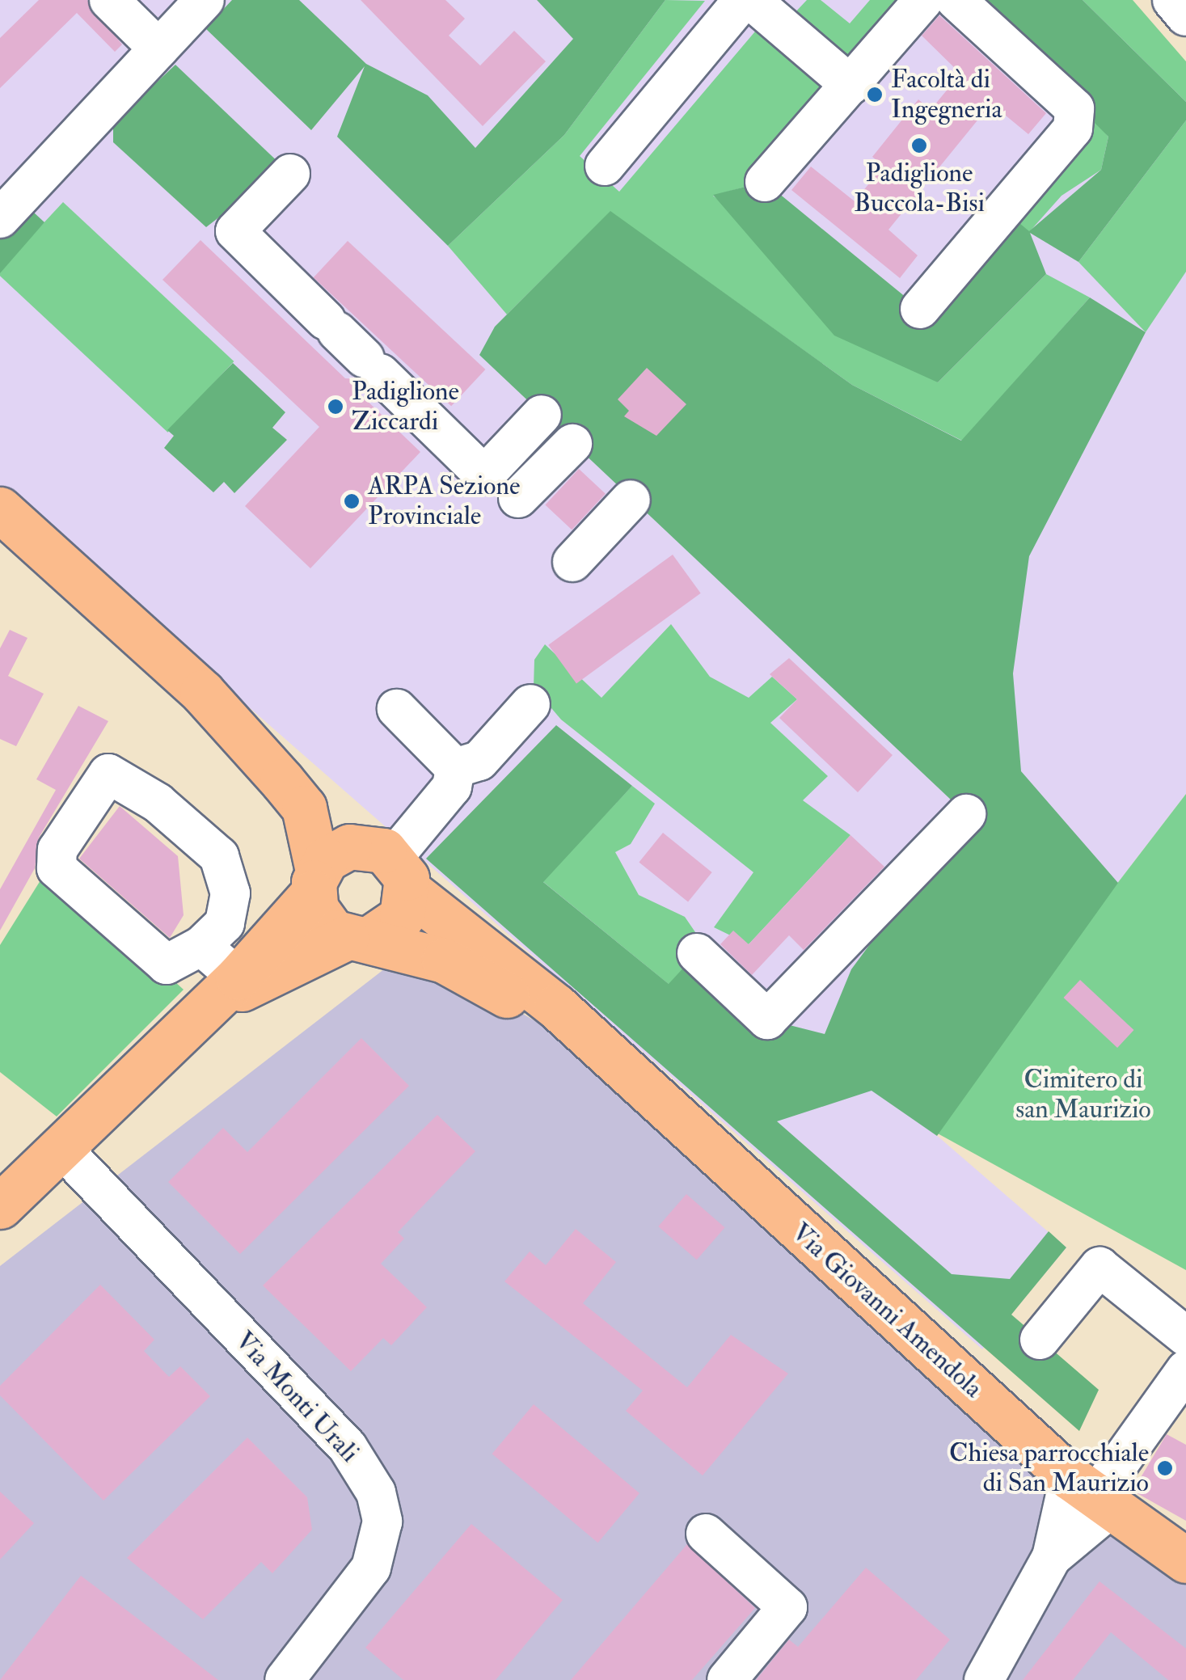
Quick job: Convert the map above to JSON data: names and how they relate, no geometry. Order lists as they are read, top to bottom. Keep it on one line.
{"streets":{"main road":["Via Giovanni Amendola"],"street":["Via Monti Urali"]},"parks":["Cimitero di san Maurizio"],"places":["Facoltà di Ingegneria","Padiglione Buccola-Bisi","Padiglione Ziccardi","ARPA Sezione Provinciale","Chiesa parrocchiale di San Maurizio"]}
